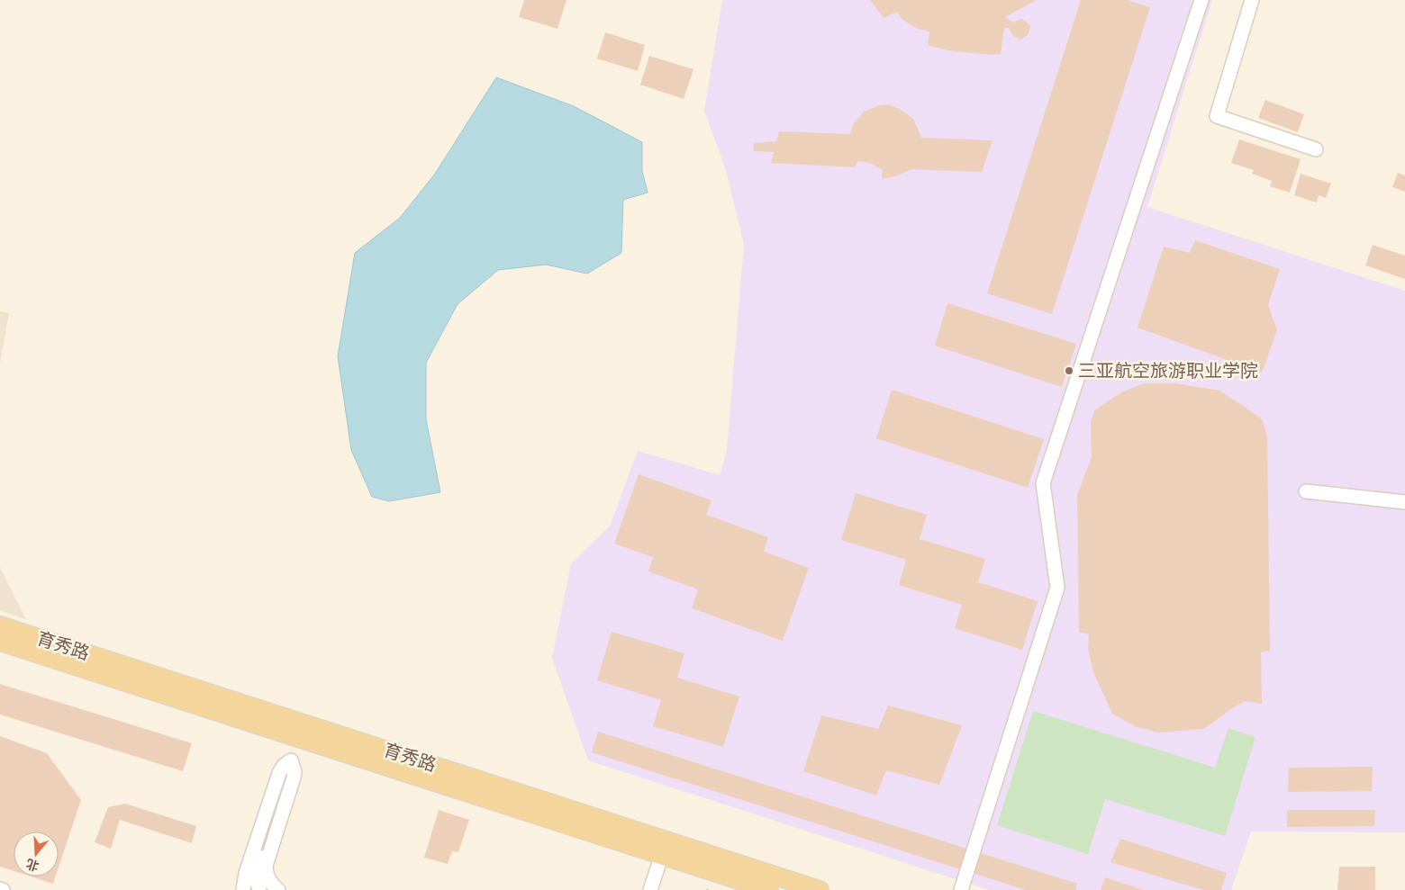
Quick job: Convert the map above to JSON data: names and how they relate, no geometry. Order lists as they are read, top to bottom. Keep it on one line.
{"streets":{"main road":["育秀路"]},"places":["三亚航空旅游职业学院"],"north":"bottom"}
